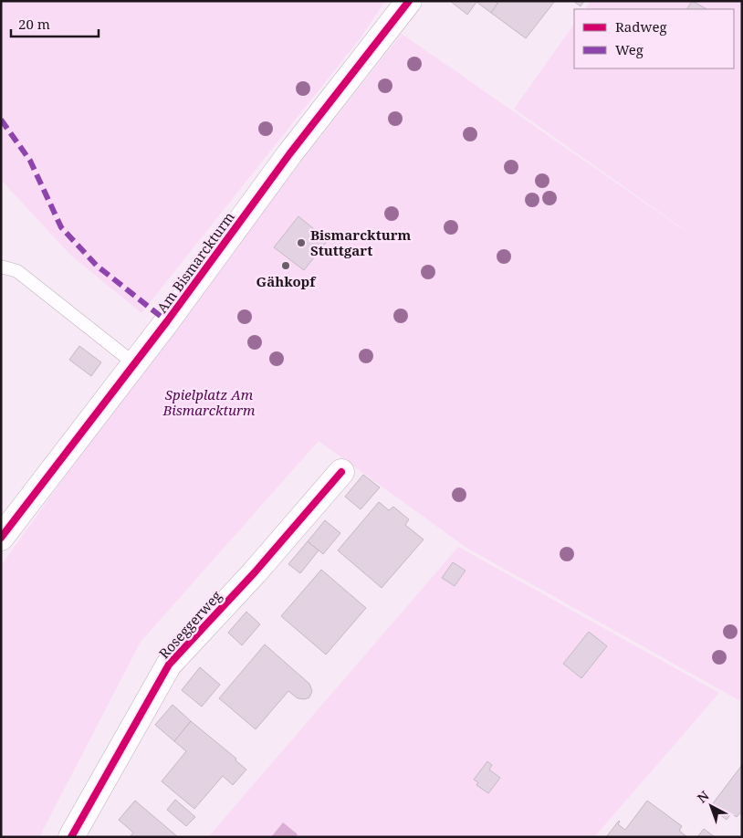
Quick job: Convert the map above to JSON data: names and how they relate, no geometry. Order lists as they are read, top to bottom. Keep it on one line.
{"streets":{"street":["Am Bismarckturm","Roseggerweg"]},"parks":["Spielplatz Am Bismarckturm"],"places":["Bismarckturm Stuttgart","Gähkopf"],"legend":["Radweg","Weg"],"scale_bar":"20 m","north":"top left"}
